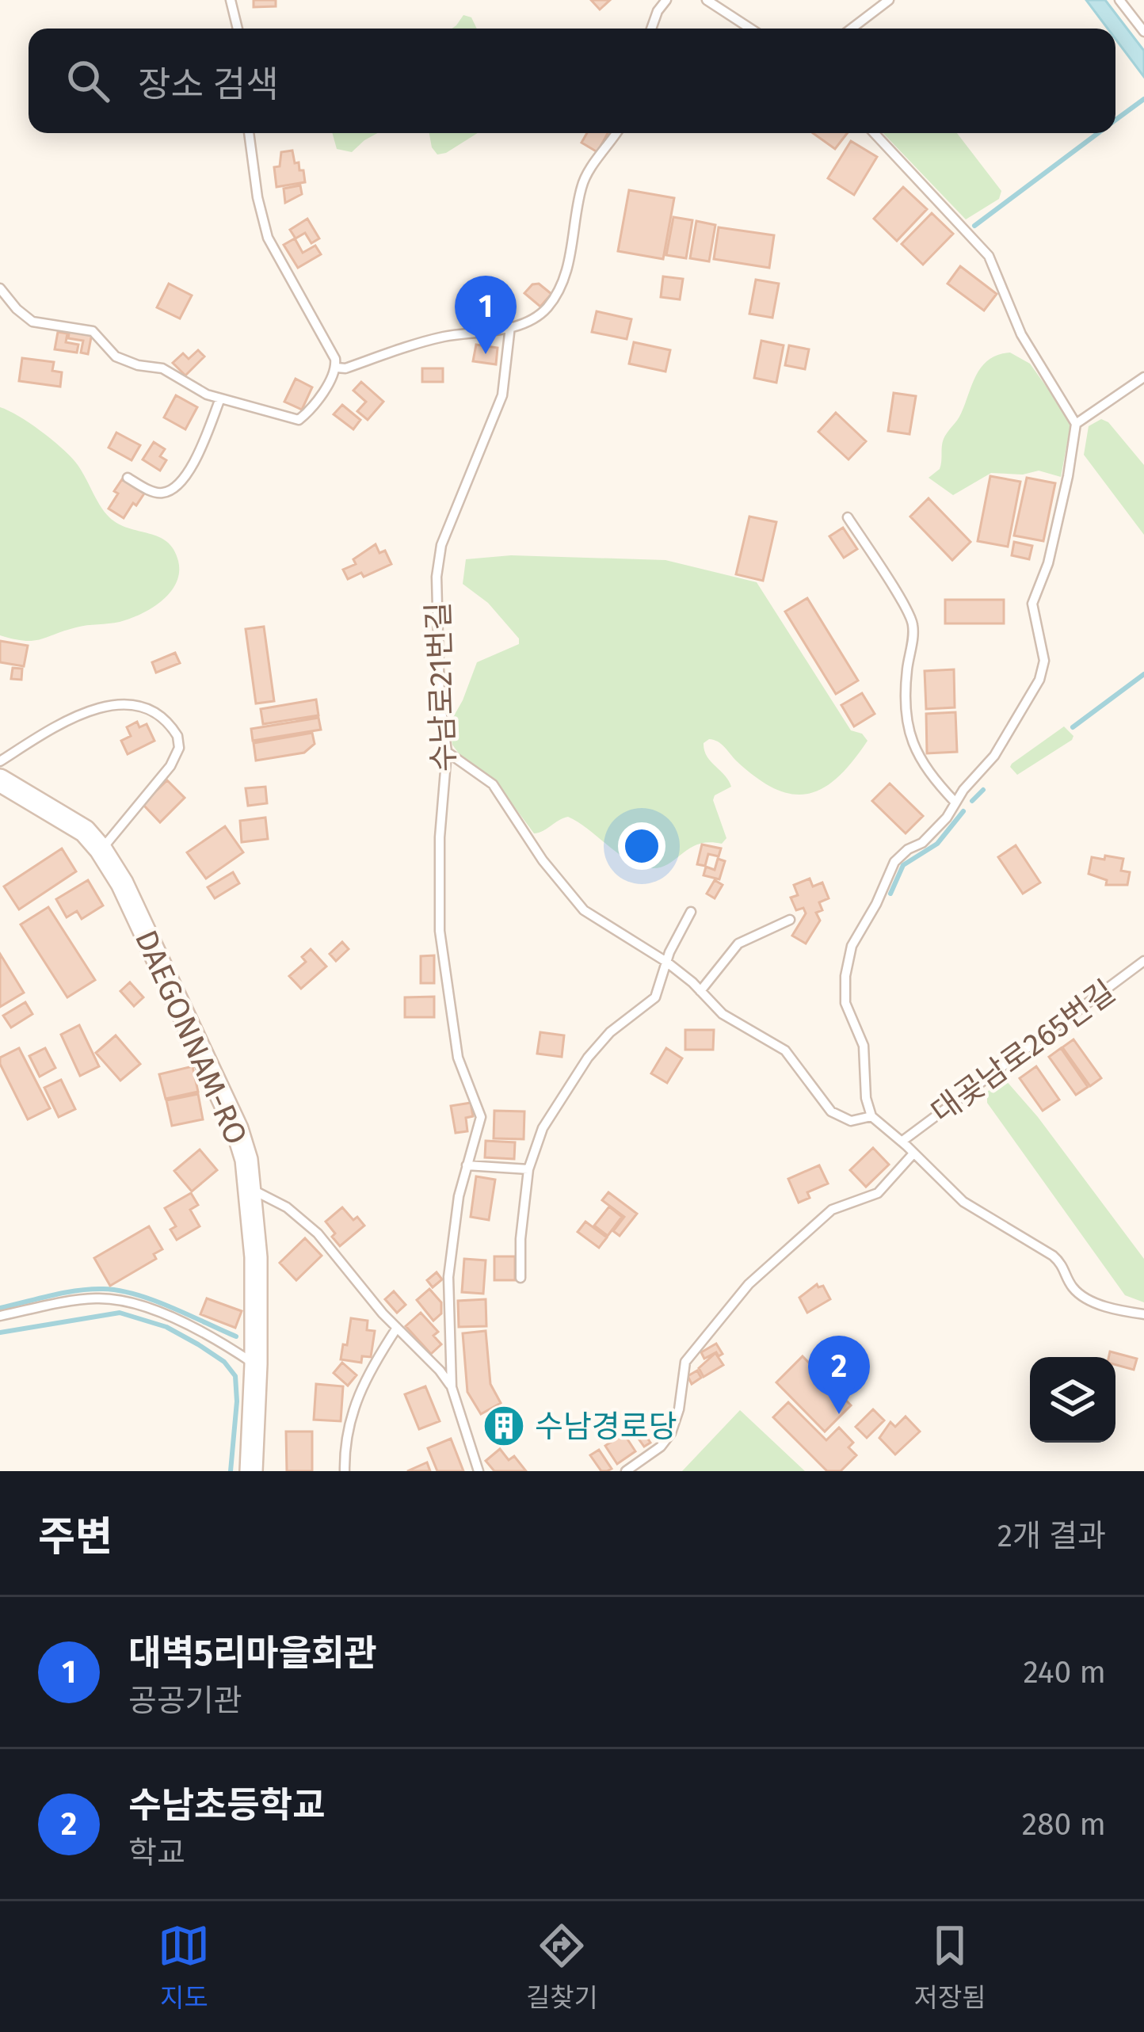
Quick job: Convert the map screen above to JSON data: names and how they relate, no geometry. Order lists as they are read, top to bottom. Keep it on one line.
{"streets":{"street":["DAEGONNAM-RO"],"lane":["수남로21번길","대곶남로265번길"]},"places":{"building":["수남경로당"]},"page":{"search":"장소 검색","pins":["1","2"],"heading":["주변","2개 결과"],"list":[{"mark":"1","name":"대벽5리마을회관","note":"공공기관","value":"240 m"},{"mark":"2","name":"수남초등학교","note":"학교","value":"280 m"}],"nav":["지도","길찾기","저장됨"]}}
